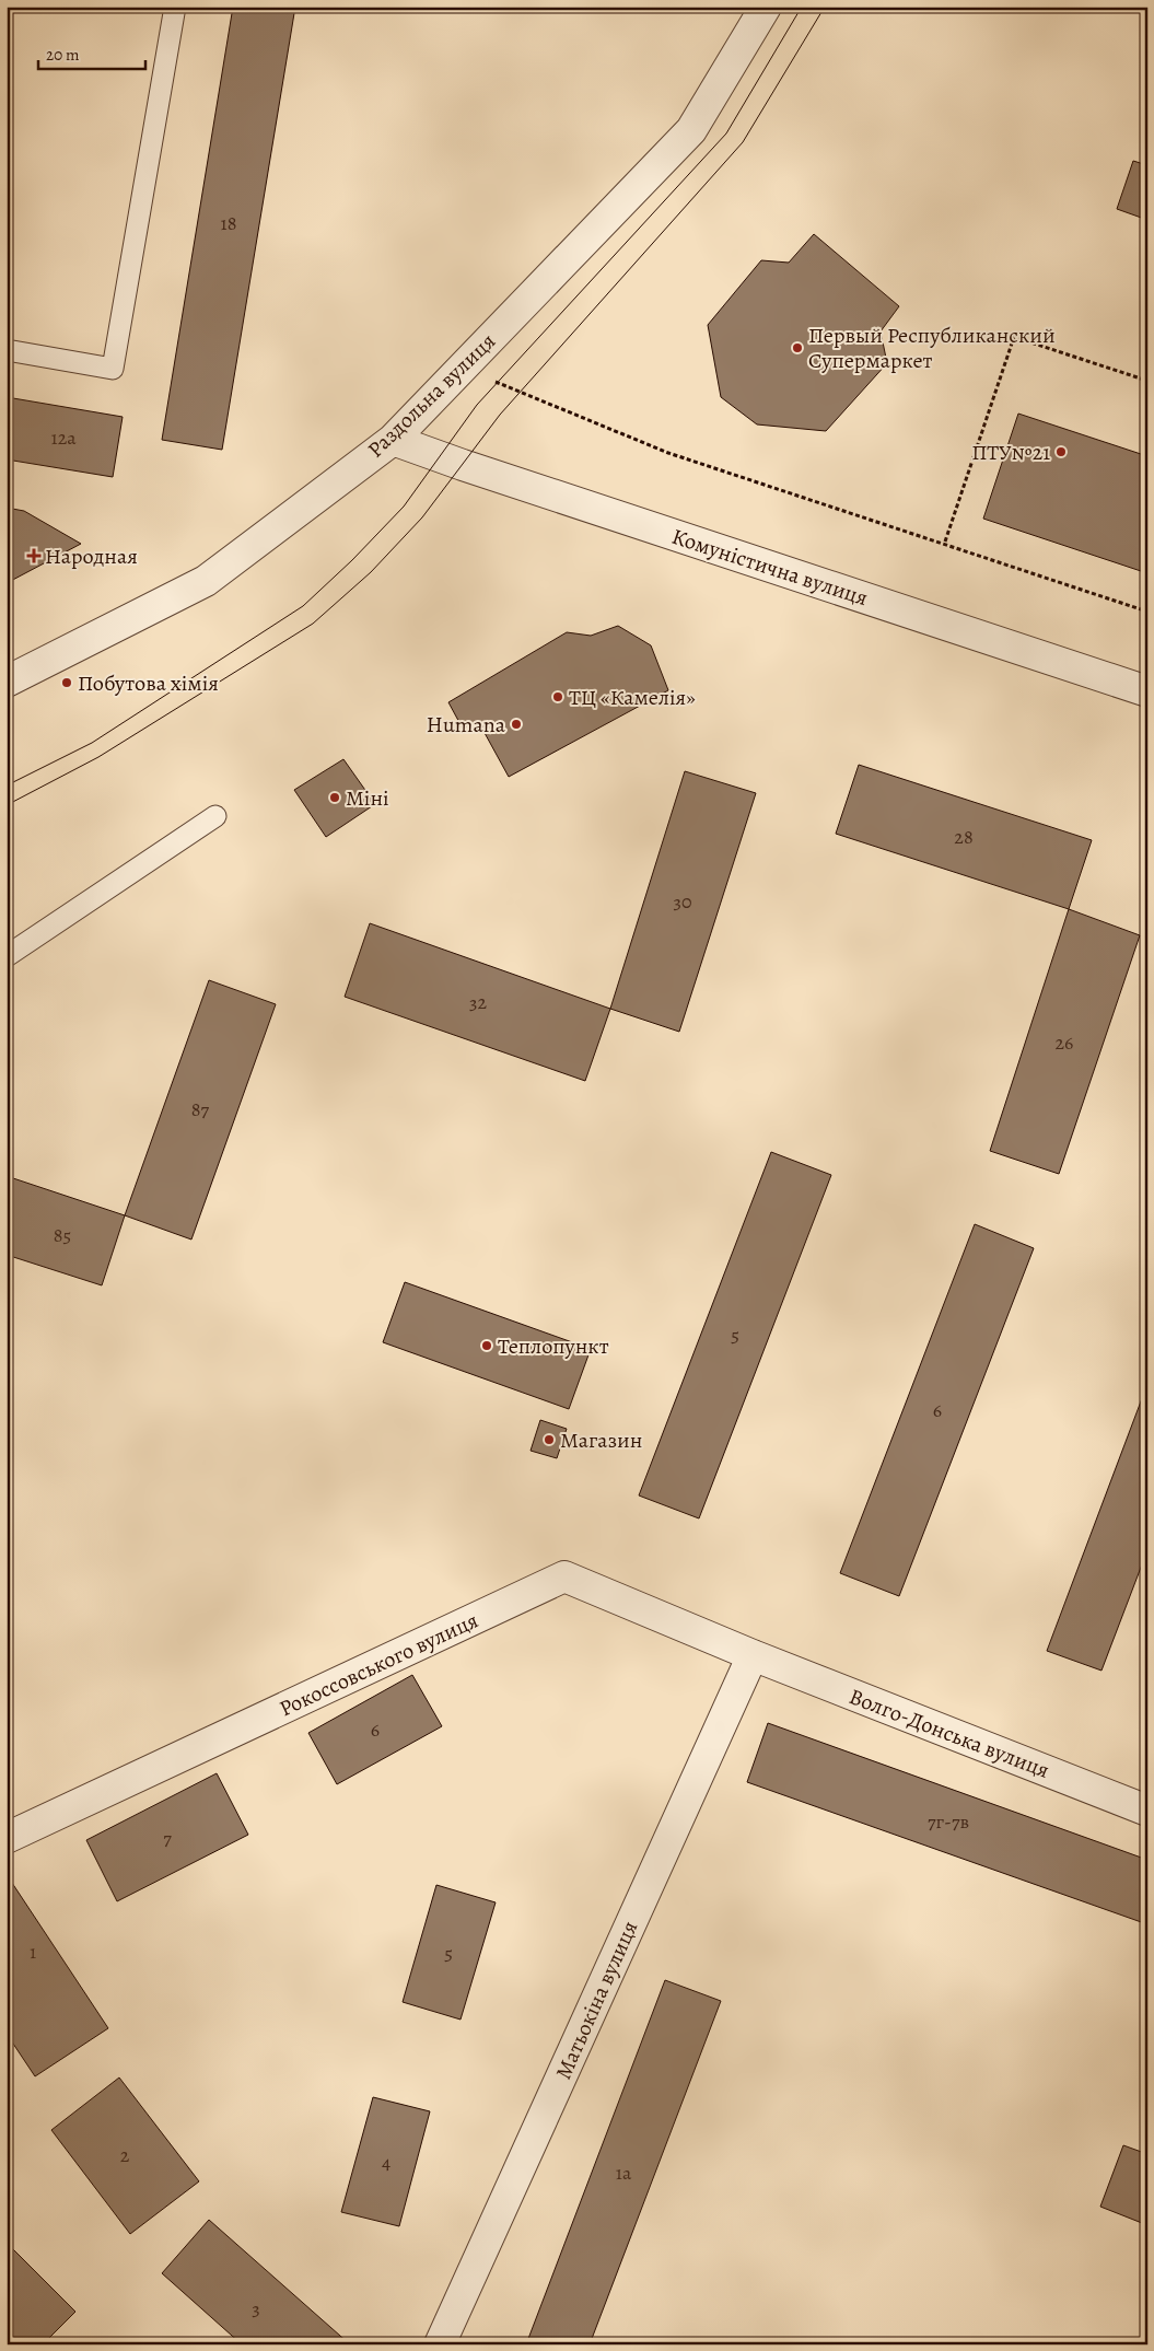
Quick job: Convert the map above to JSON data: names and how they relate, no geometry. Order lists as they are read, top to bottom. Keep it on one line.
{"streets":{"street":["Раздольна вулиця","Комуністична вулиця","Рокоссовського вулиця","Волго-Донська вулиця","Матьокіна вулиця"]},"crossings":[["Раздольна вулиця","Комуністична вулиця"],["Рокоссовського вулиця","Волго-Донська вулиця"],["Рокоссовського вулиця","Матьокіна вулиця"],["Волго-Донська вулиця","Матьокіна вулиця"]],"places":{"other":["Первый Республиканский Супермаркет","ПТУ№21","Побутова хімія","ТЦ «Камелія»","Humana","Міні","Теплопункт","Магазин"],"health":["Народная"]},"house_numbers":["18","12а","28","30","32","26","87","85","5","6","6","7г-7в","7","1","5","2","4","1а","3"],"scale_bar":"20 m"}
